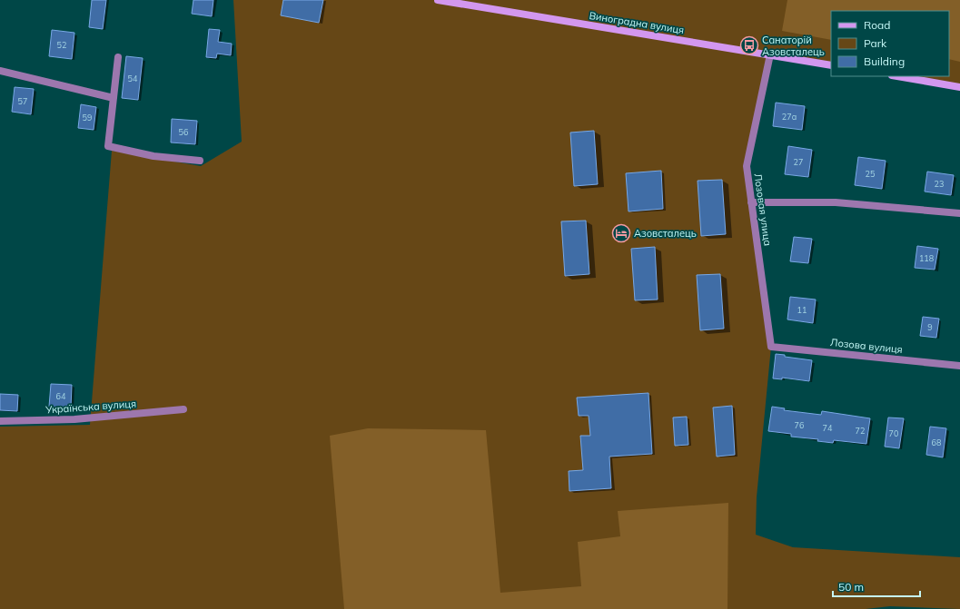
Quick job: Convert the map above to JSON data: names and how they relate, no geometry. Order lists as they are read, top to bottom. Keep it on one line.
{"streets":{"street":["Виноградна вулиця","Лозовая улица","Лозова вулиця","Українська вулиця"]},"crossings":[["Виноградна вулиця","Лозовая улица"],["Лозовая улица","Лозова вулиця"]],"places":{"bus stop":["Санаторій Азовсталець"],"hotel":["Азовсталець"]},"house_numbers":["52","54","57","27а","59","56","27","25","23","118","11","9","64","76","74","72","70","68"],"legend":["Road","Park","Building"],"scale_bar":"50 m"}
